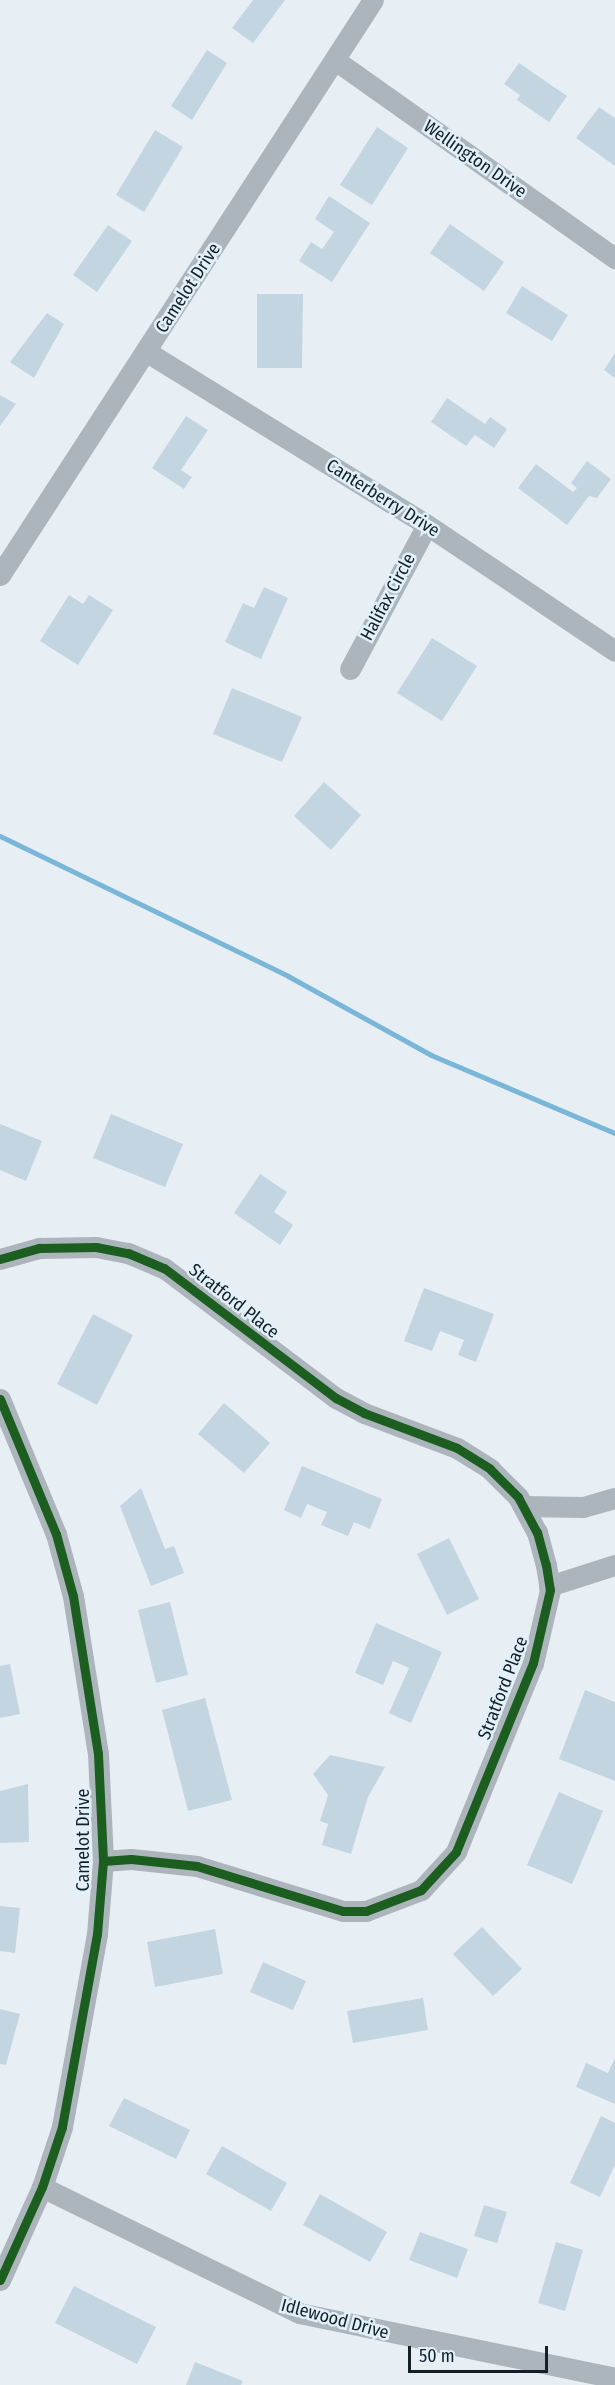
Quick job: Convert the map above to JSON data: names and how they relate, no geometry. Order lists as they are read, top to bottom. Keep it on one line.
{"streets":{"street":["Wellington Drive","Camelot Drive","Canterberry Drive","Halifax Circle","Stratford Place","Idlewood Drive"]},"crossings":[["Wellington Drive","Camelot Drive"],["Camelot Drive","Canterberry Drive"],["Camelot Drive","Stratford Place"],["Camelot Drive","Idlewood Drive"],["Canterberry Drive","Halifax Circle"]],"scale_bar":"50 m"}
